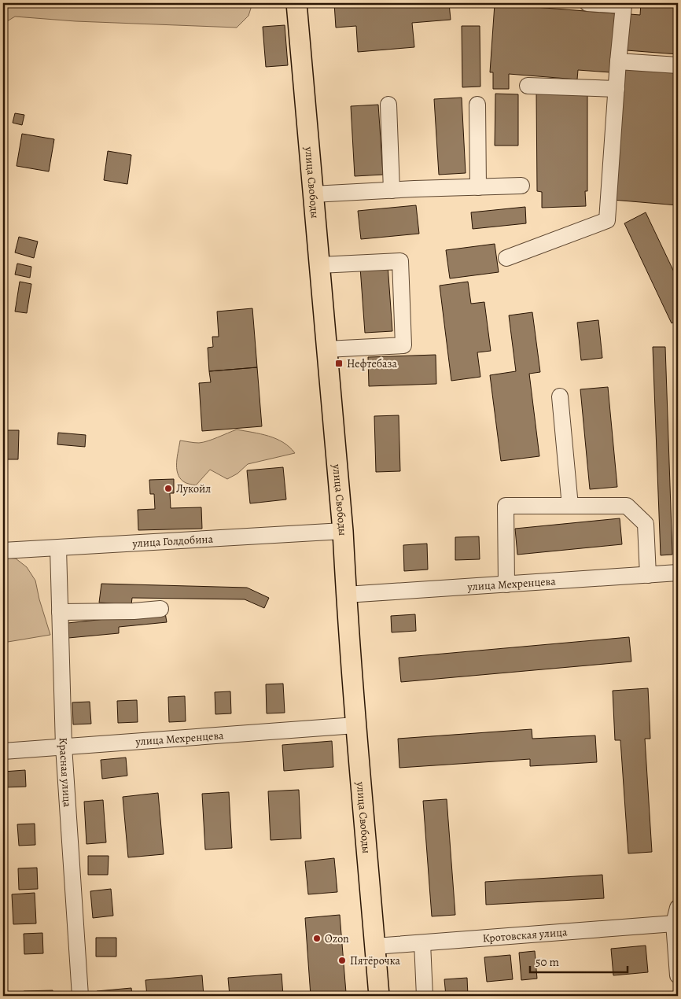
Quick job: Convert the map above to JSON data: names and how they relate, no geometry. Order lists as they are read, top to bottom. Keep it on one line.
{"streets":{"main road":["улица Свободы"],"street":["улица Голдобина","улица Мехренцева","Красная улица","Кротовская улица"]},"crossings":[["улица Свободы","улица Голдобина"],["улица Свободы","улица Мехренцева"],["улица Свободы","Кротовская улица"],["улица Голдобина","Красная улица"],["улица Мехренцева","Красная улица"]],"places":{"transit":["Нефтебаза"],"other":["Лукойл","Ozon","Пятёрочка"]},"scale_bar":"50 m"}
